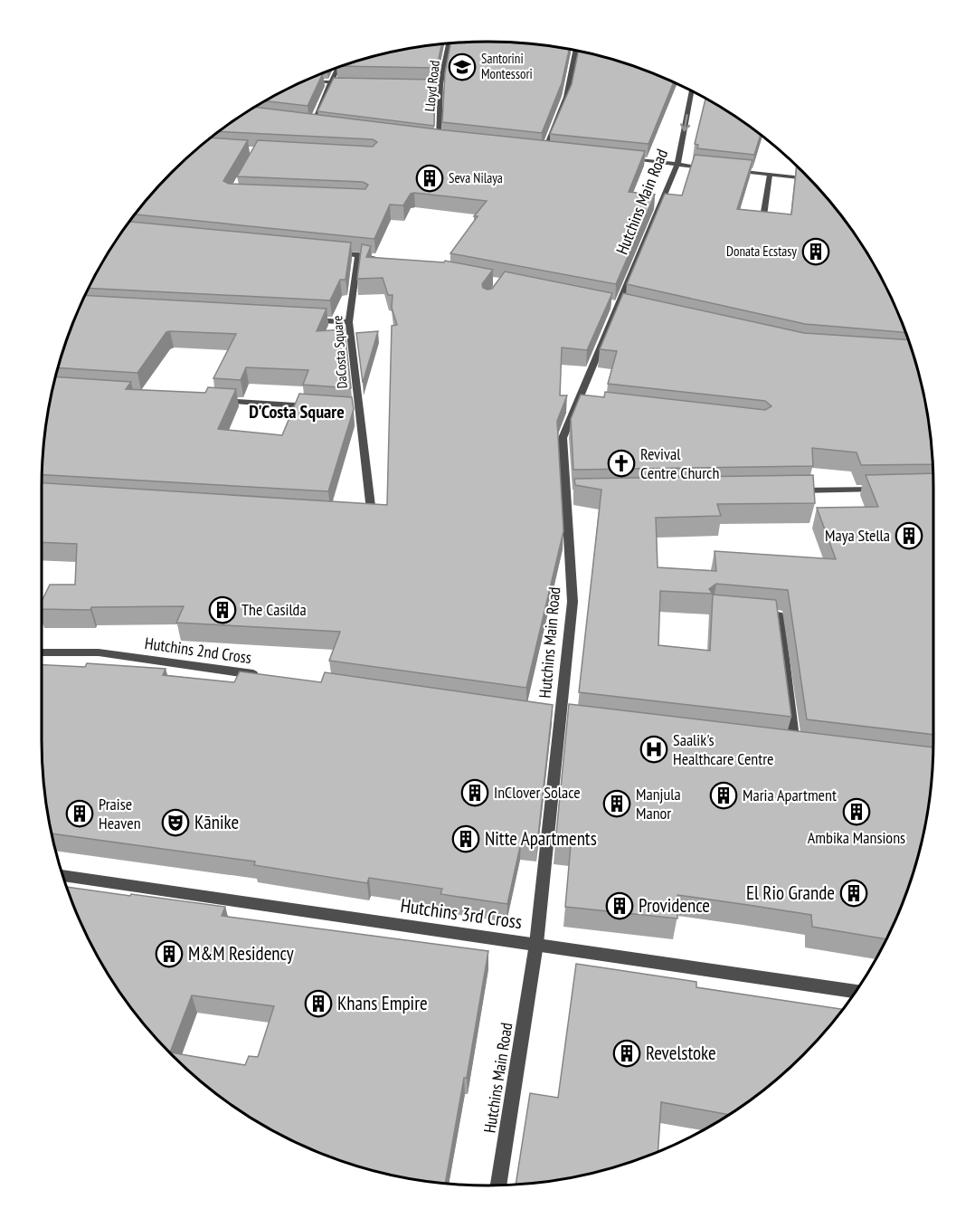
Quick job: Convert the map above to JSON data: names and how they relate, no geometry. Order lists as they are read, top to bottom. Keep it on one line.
{"streets":{"street":["Lloyd Road","Hutchins Main Road","DaCosta Square","Hutchins 2nd Cross","Hutchins 3rd Cross"]},"crossings":[["Hutchins Main Road","Hutchins 3rd Cross"]],"districts":["D'Costa Square"],"places":{"school or university":["Santorini Montessori"],"building":["Seva Nilaya","Donata Ecstasy","Maya Stella","The Casilda","InClover Solace","Maria Apartment","Manjula Manor","Ambika Mansions","Praise Heaven","Nitte Apartments","El Rio Grande","Providence","M&M Residency","Khans Empire","Revelstoke"],"church":["Revival Centre Church"],"hospital":["Saalik's Healthcare Centre"],"theatre":["Kānike"]}}
